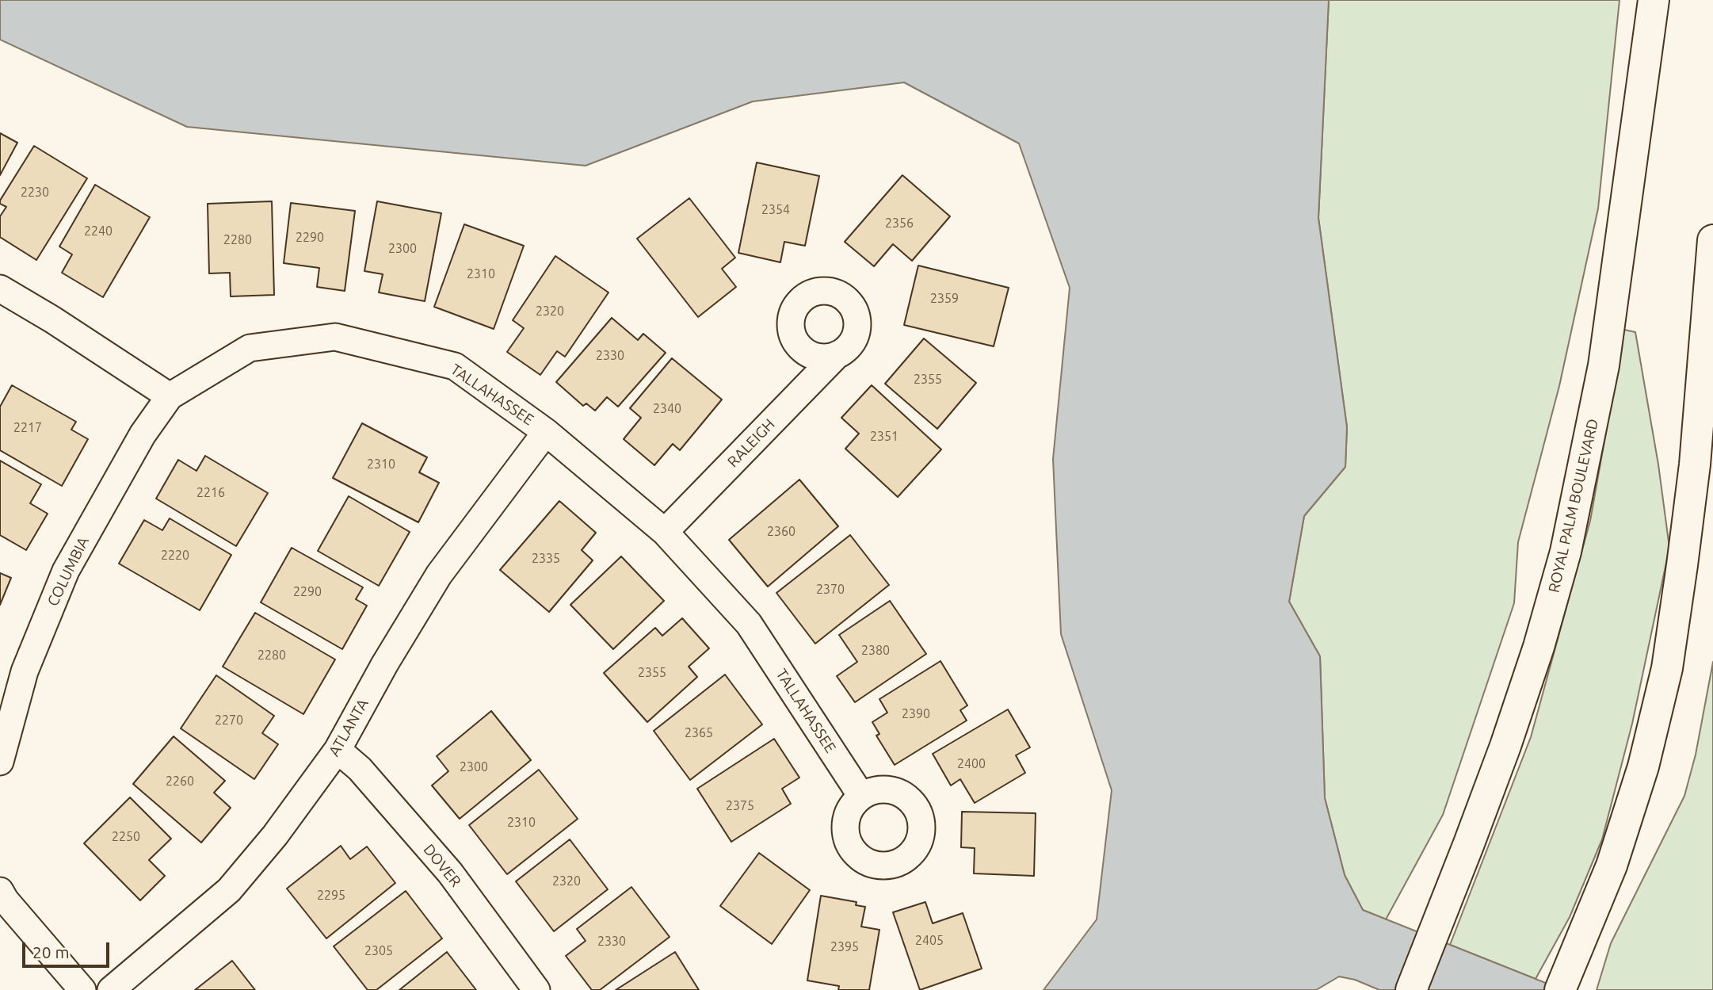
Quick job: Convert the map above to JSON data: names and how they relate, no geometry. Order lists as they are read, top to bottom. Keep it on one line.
{"streets":{"main road":["ROYAL PALM BOULEVARD"],"street":["TALLAHASSEE","RALEIGH","COLUMBIA","ATLANTA","DOVER"]},"crossings":[["TALLAHASSEE","RALEIGH"],["TALLAHASSEE","COLUMBIA"],["TALLAHASSEE","ATLANTA"],["ATLANTA","DOVER"]],"house_numbers":["2230","2354","2356","2240","2290","2280","2300","2310","2359","2320","2330","2355","2340","2217","2351","2310","2216","2360","2220","2335","2370","2290","2380","2280","2355","2390","2270","2365","2400","2300","2260","2375","2310","2250","2320","2295","2405","2330","2395","2305"],"scale_bar":"20 m"}
